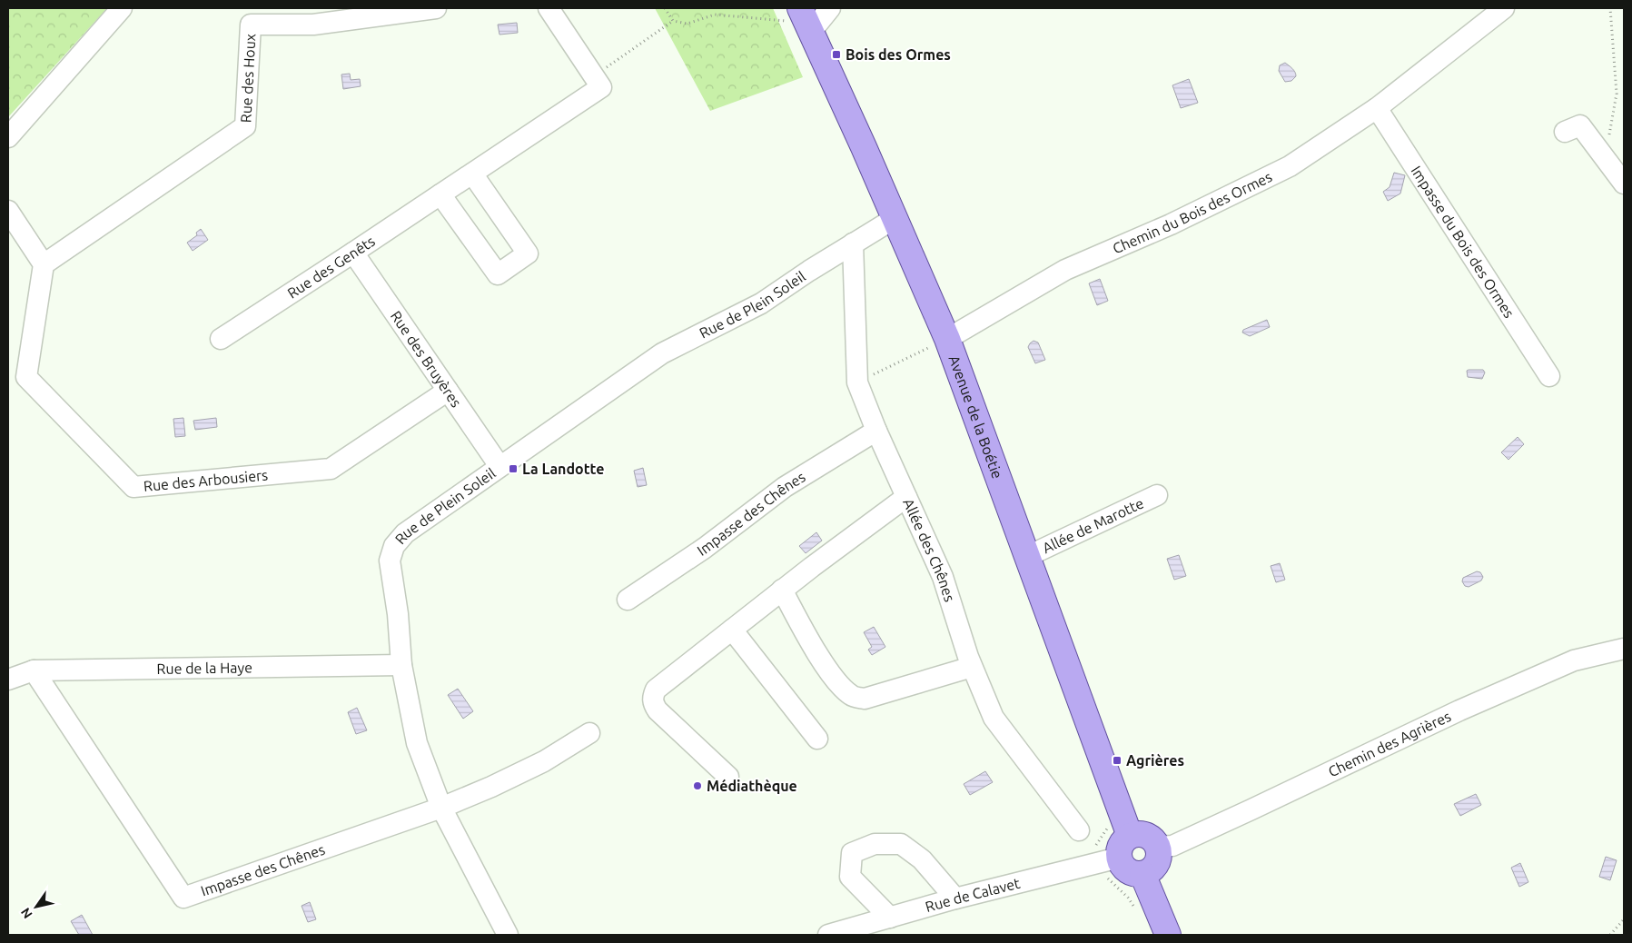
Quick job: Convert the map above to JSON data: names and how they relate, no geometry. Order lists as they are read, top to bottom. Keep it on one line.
{"streets":{"main road":["Avenue de la Boétie"],"street":["Rue des Houx","Chemin du Bois des Ormes","Impasse du Bois des Ormes","Rue des Genêts","Rue de Plein Soleil","Rue des Bruyères","Rue des Arbousiers","Impasse des Chênes","Allée de Marotte","Allée des Chênes","Rue de la Haye","Chemin des Agrières","Rue de Calavet"]},"crossings":[["Rue des Houx","Rue des Arbousiers"],["Chemin du Bois des Ormes","Impasse du Bois des Ormes"],["Chemin du Bois des Ormes","Avenue de la Boétie"],["Rue des Genêts","Rue des Bruyères"],["Rue de Plein Soleil","Rue des Bruyères"],["Rue de Plein Soleil","Avenue de la Boétie"],["Rue de Plein Soleil","Impasse des Chênes"],["Rue de Plein Soleil","Allée des Chênes"],["Rue de Plein Soleil","Rue de la Haye"],["Rue des Bruyères","Rue des Arbousiers"],["Avenue de la Boétie","Allée de Marotte"],["Avenue de la Boétie","Chemin des Agrières"],["Avenue de la Boétie","Rue de Calavet"],["Impasse des Chênes","Allée des Chênes"],["Impasse des Chênes","Rue de la Haye"],["Chemin des Agrières","Rue de Calavet"]],"places":{"transit":["Bois des Ormes","La Landotte","Agrières"],"other":["Médiathèque"]},"north":"bottom left"}
